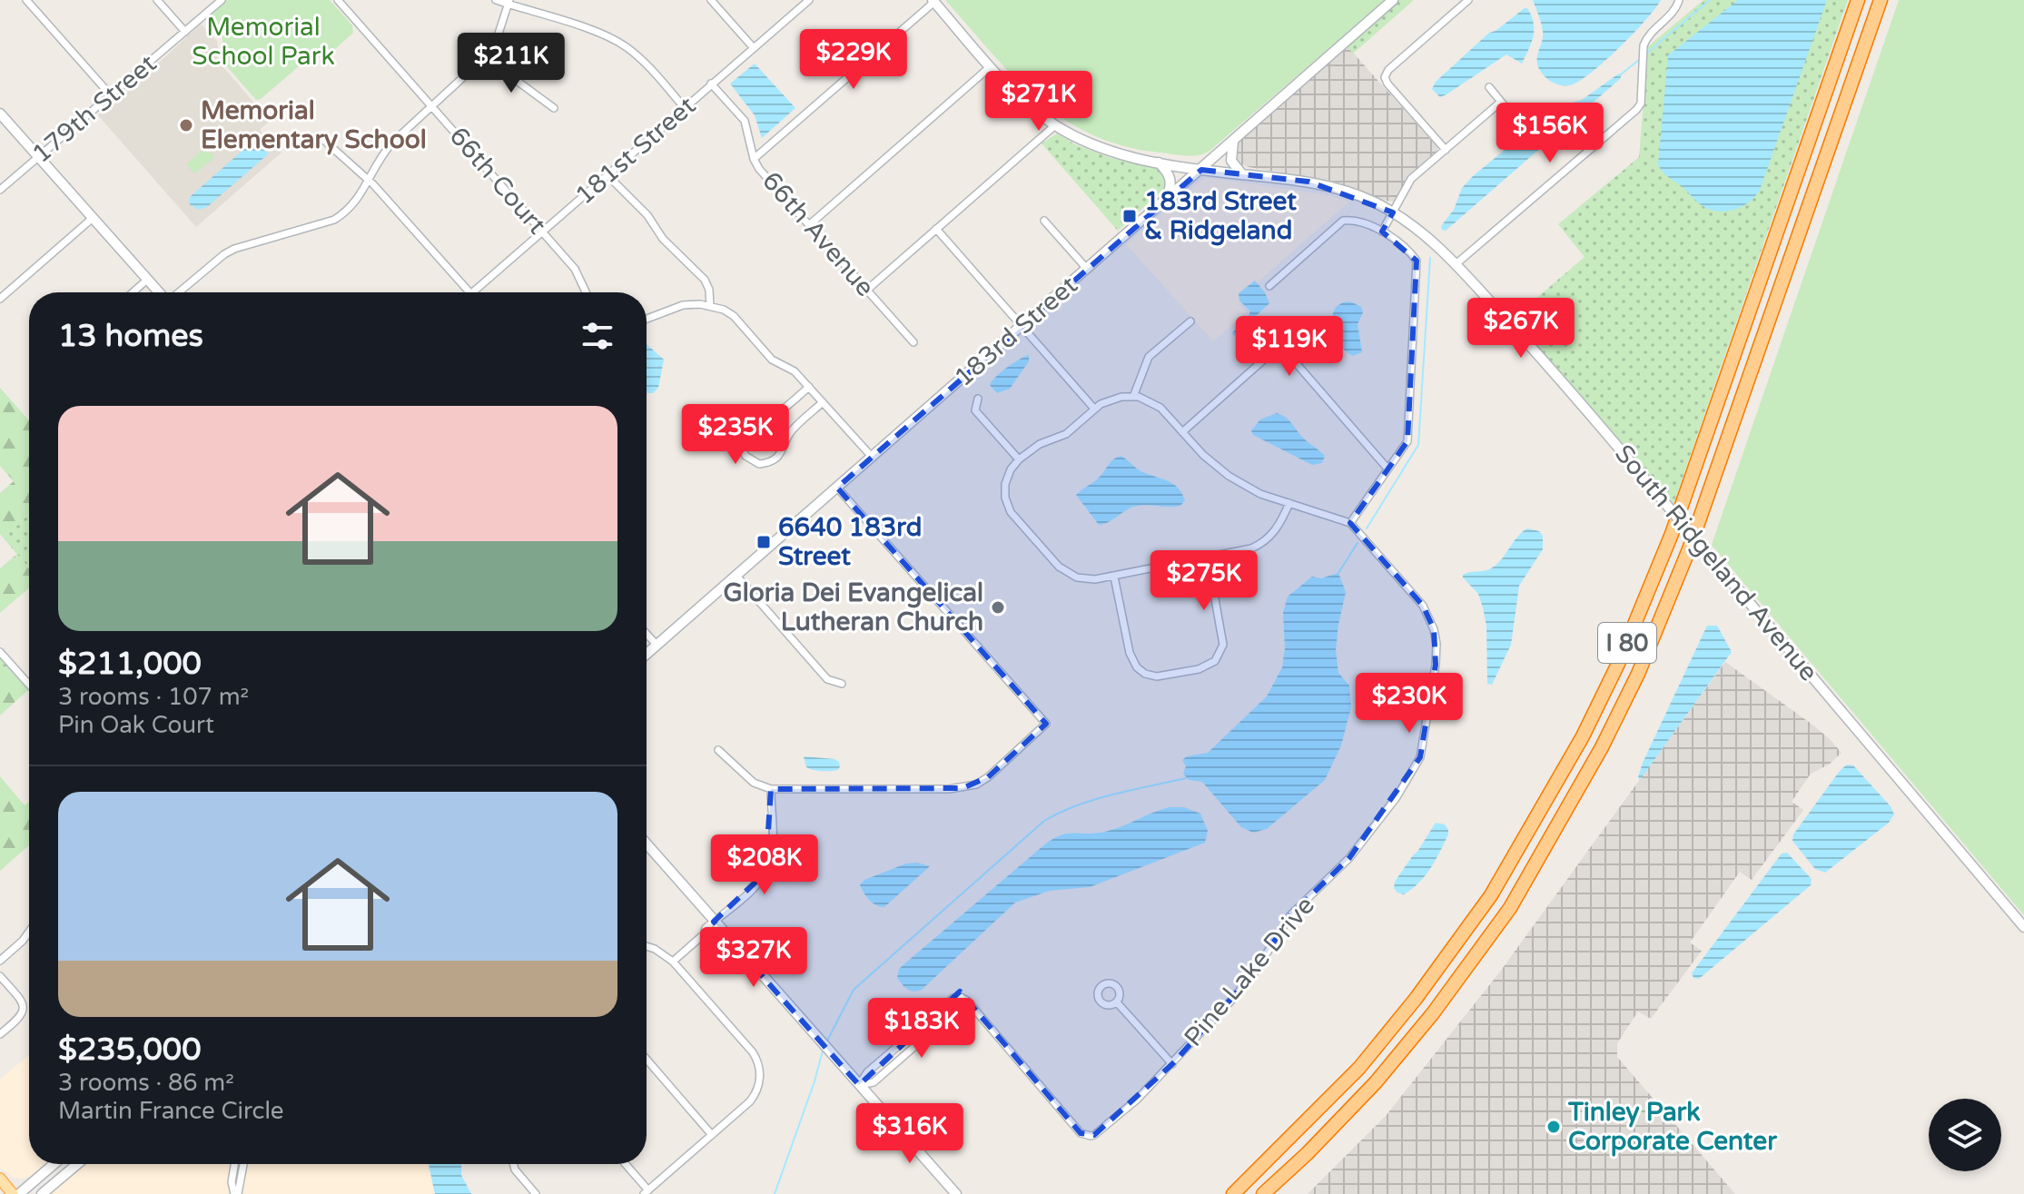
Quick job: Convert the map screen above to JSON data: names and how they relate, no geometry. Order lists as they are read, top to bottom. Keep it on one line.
{"streets":{"highway":["I 80"],"street":["179th Street","181st Street","66th Court","66th Avenue","183rd Street","South Ridgeland Avenue","Pine Lake Drive"]},"crossings":[["181st Street","66th Court"],["181st Street","66th Avenue"],["183rd Street","South Ridgeland Avenue"]],"parks":["Memorial School Park"],"places":{"other":["Memorial Elementary School","Gloria Dei Evangelical Lutheran Church","Tinley Park Corporate Center"],"transit":["183rd Street & Ridgeland","6640 183rd Street"]},"page":{"price":["$229K","$211K","$271K","$156K","$267K","$119K","$235K","$275K","$230K","$208K","$327K","$183K","$316K"],"heading":"13 homes","list":[{"name":"$211,000","note":"3 rooms · 107 m² · Pin Oak Court"},{"name":"$235,000","note":"3 rooms · 86 m² · Martin France Circle"}]}}
